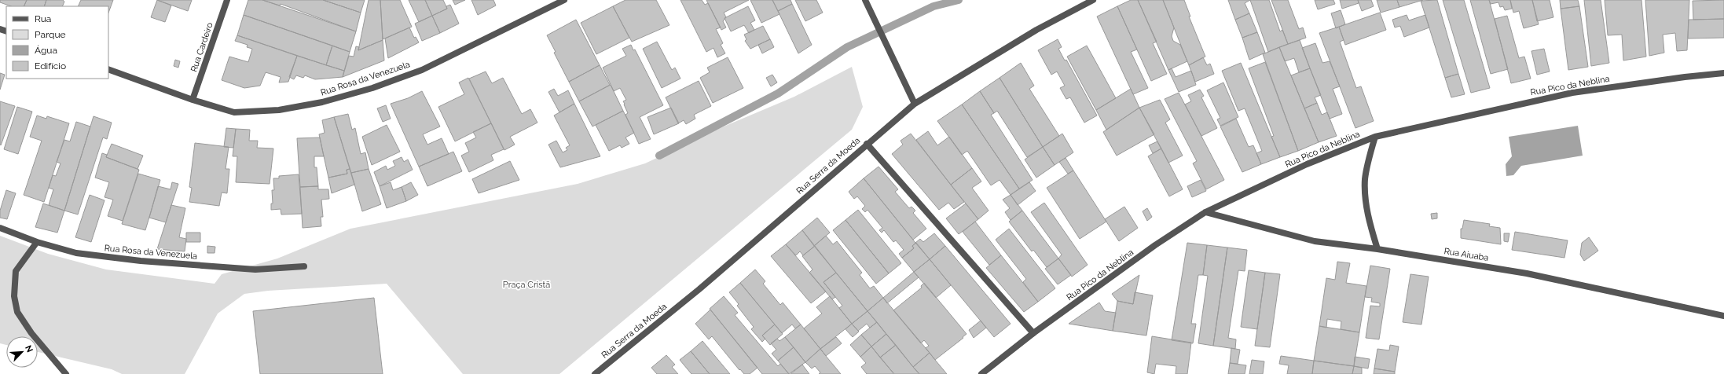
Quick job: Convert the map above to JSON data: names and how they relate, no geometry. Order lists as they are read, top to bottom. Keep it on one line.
{"streets":{"street":["Rua Cardeiro","Rua Rosa da Venezuela","Rua Pico da Neblina","Rua Serra da Moeda","Rua Aiuaba"]},"crossings":[["Rua Cardeiro","Rua Rosa da Venezuela"],["Rua Pico da Neblina","Rua Aiuaba"]],"parks":["Praça Cristã"],"legend":["Rua","Parque","Água","Edifício"],"north":"top right"}
